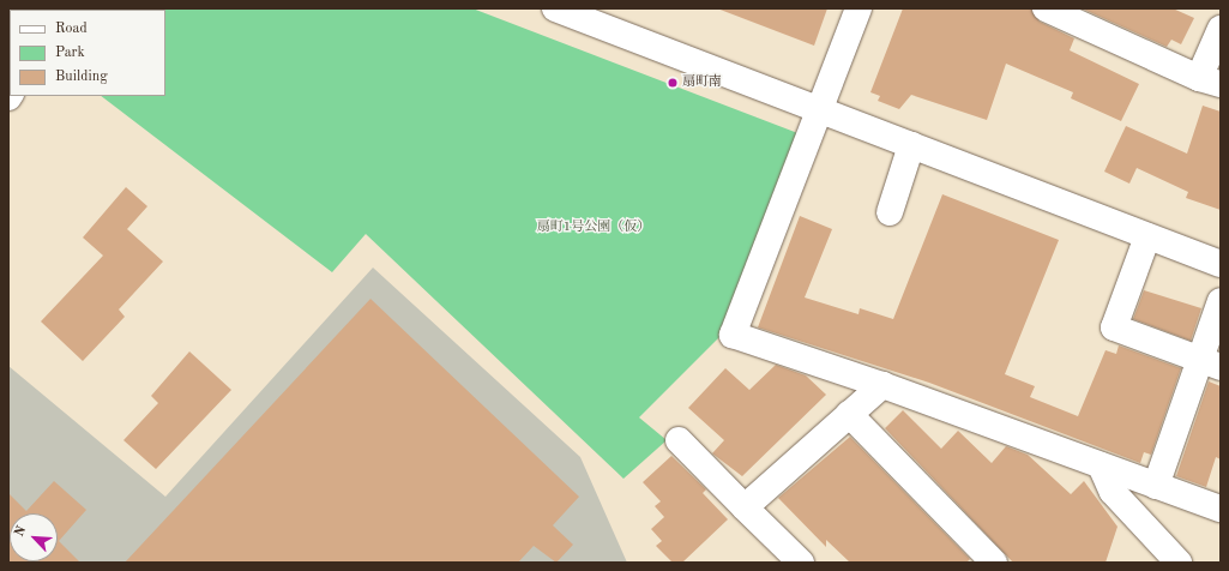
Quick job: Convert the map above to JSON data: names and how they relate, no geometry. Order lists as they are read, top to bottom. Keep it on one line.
{"parks":["扇町1号公園（仮）"],"places":["扇町南"],"legend":["Road","Park","Building"],"north":"top left"}
